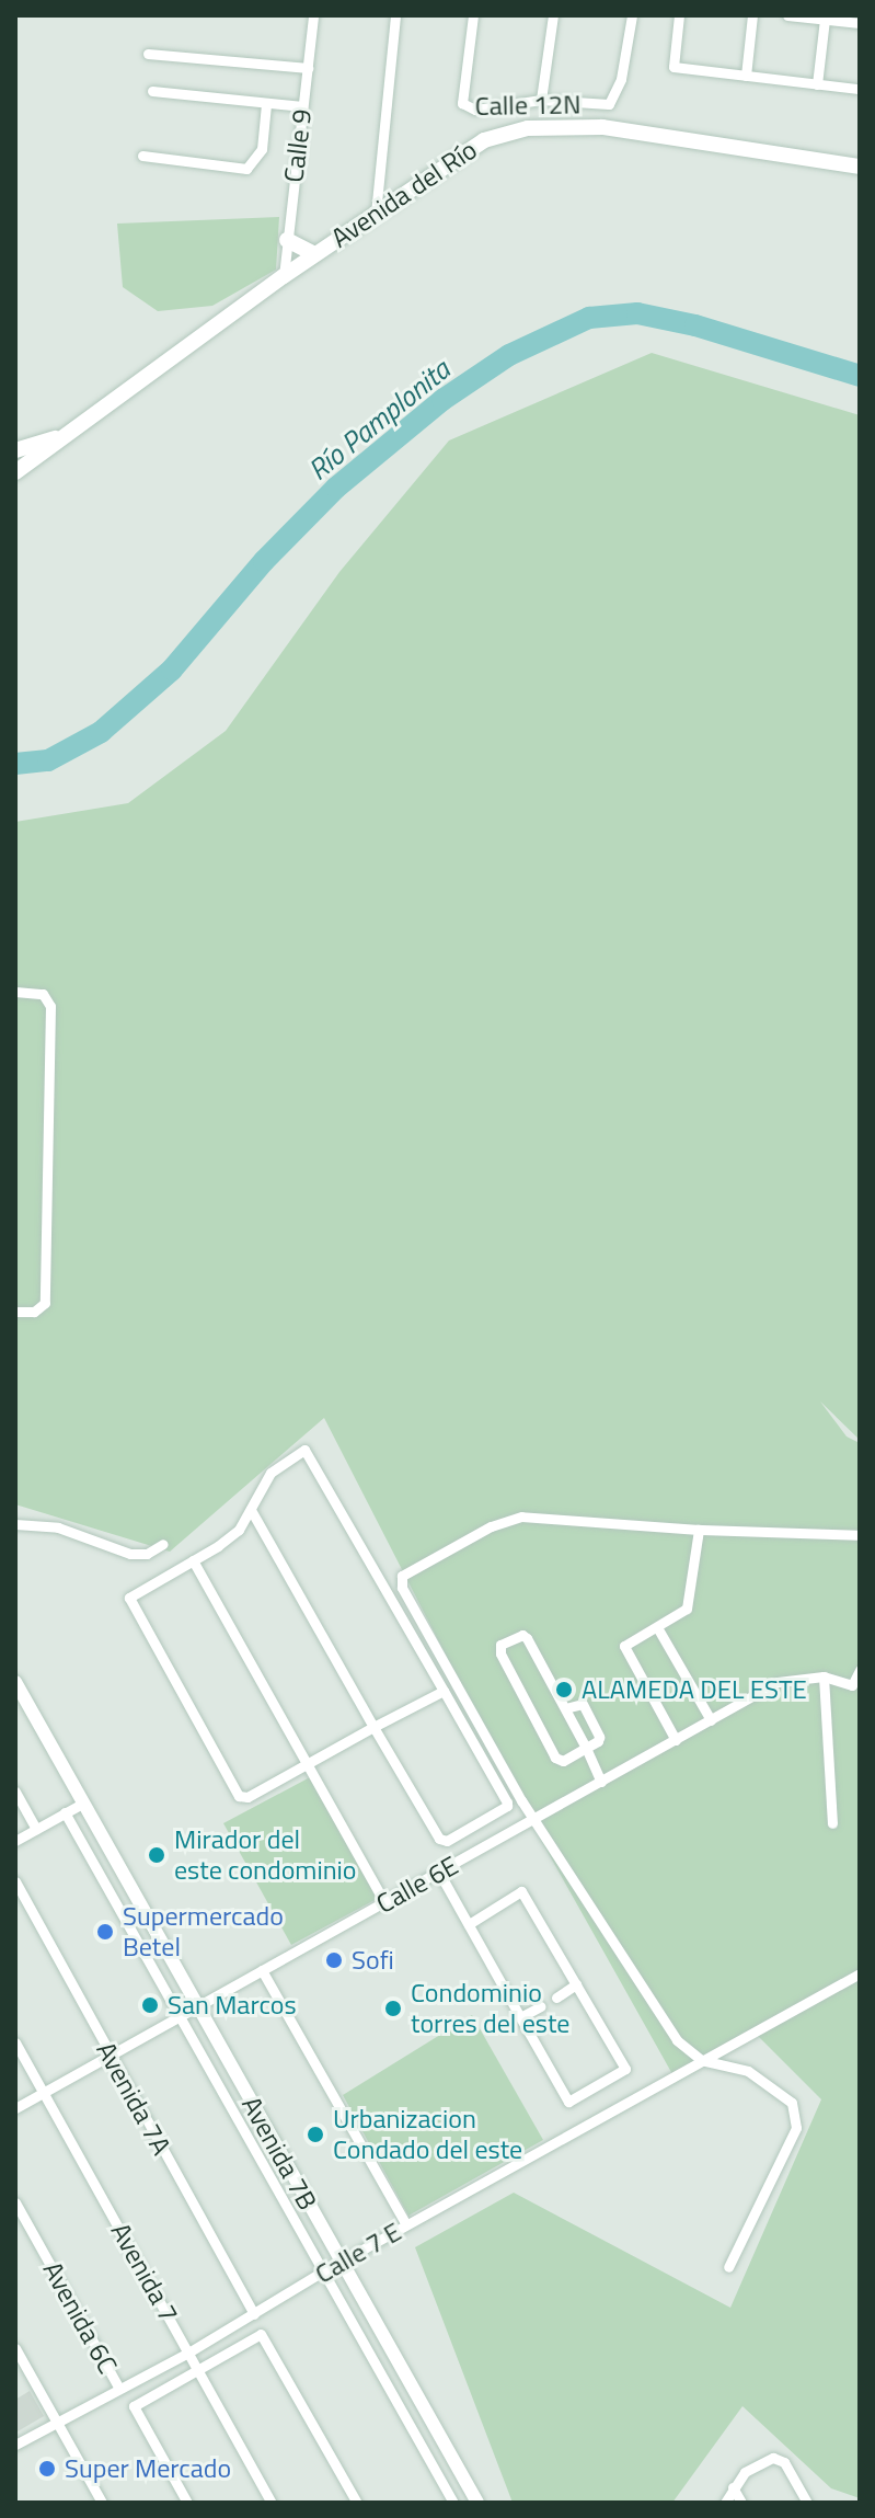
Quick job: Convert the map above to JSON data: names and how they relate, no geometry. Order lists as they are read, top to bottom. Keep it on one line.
{"streets":{"main road":["Avenida del Río"],"street":["Calle 12N","Calle 9","Calle 6E","Avenida 7A","Avenida 7B","Calle 7 E","Avenida 7","Avenida 6C"]},"crossings":[["Calle 9","Avenida del Río"],["Calle 6E","Avenida 7A"],["Calle 6E","Avenida 7B"],["Calle 6E","Avenida 7"],["Avenida 7A","Calle 7 E"],["Avenida 7B","Calle 7 E"],["Calle 7 E","Avenida 7"],["Calle 7 E","Avenida 6C"]],"water":["Río Pamplonita"],"places":["ALAMEDA DEL ESTE","Mirador del este condominio","Supermercado Betel","Sofi","San Marcos","Condominio torres del este","Urbanizacion Condado del este","Super Mercado"]}
